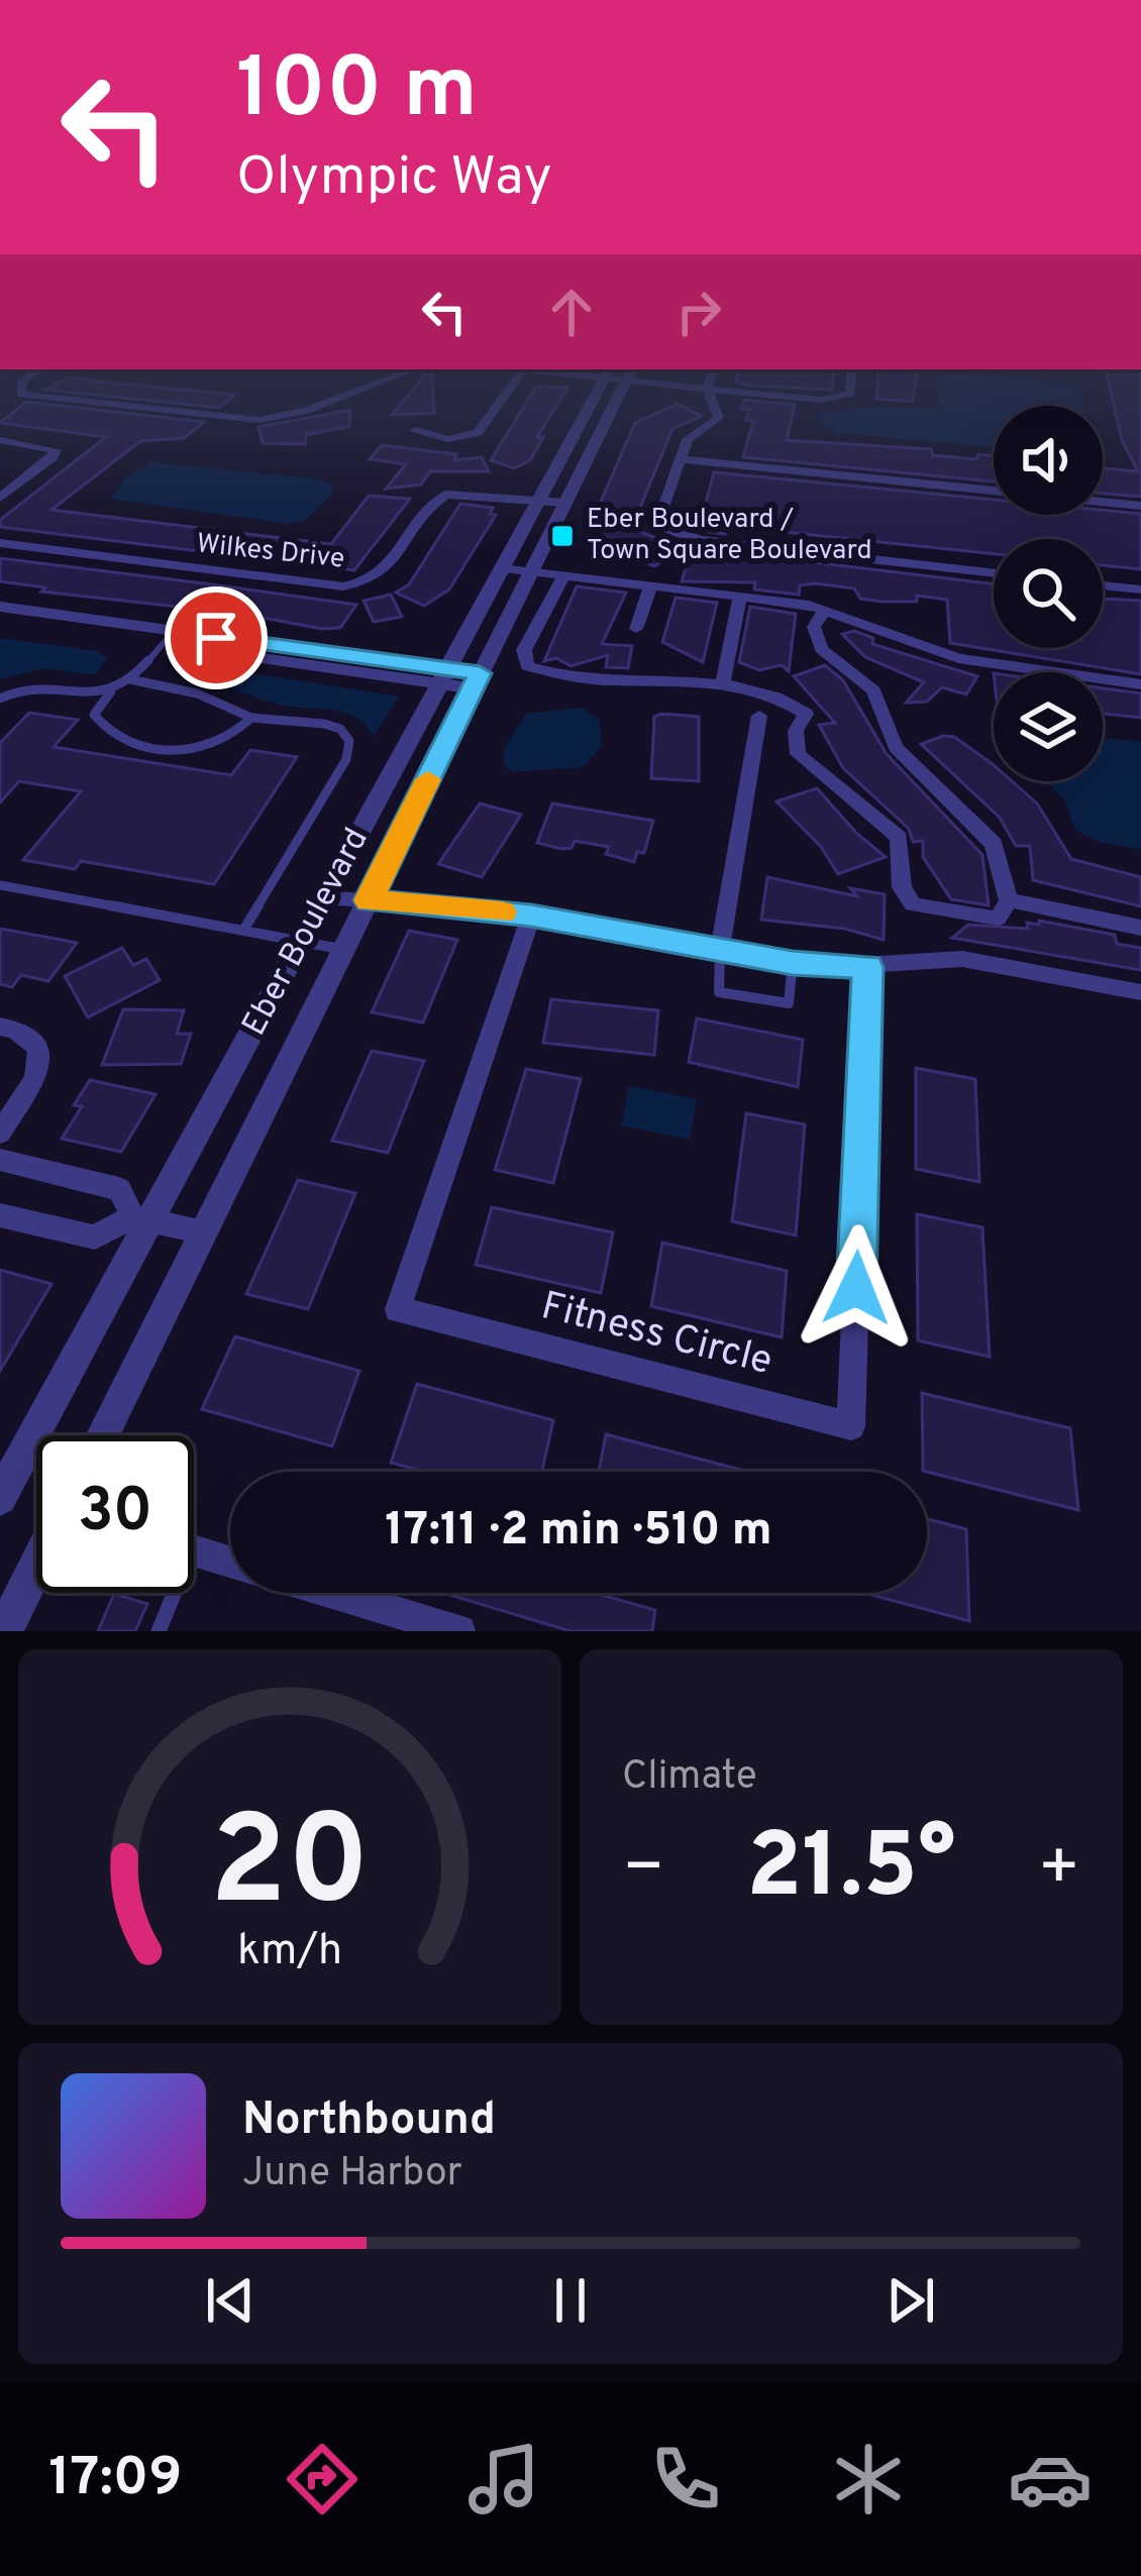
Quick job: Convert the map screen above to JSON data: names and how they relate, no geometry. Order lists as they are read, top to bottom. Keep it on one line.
{"streets":{"street":["Wilkes Drive","Eber Boulevard","Fitness Circle"]},"crossings":[["Wilkes Drive","Eber Boulevard"]],"places":{"transit":["Eber Boulevard / Town Square Boulevard"]},"page":{"turn":["100 m","Olympic Way"],"limit":"30","trip":"17:11 · 2 min · 510 m","tile":"Climate","heat":["−","21.5°","+"],"song":["Northbound","June Harbor"],"tabs":"17:09","gauge":["20","km/h"]}}
